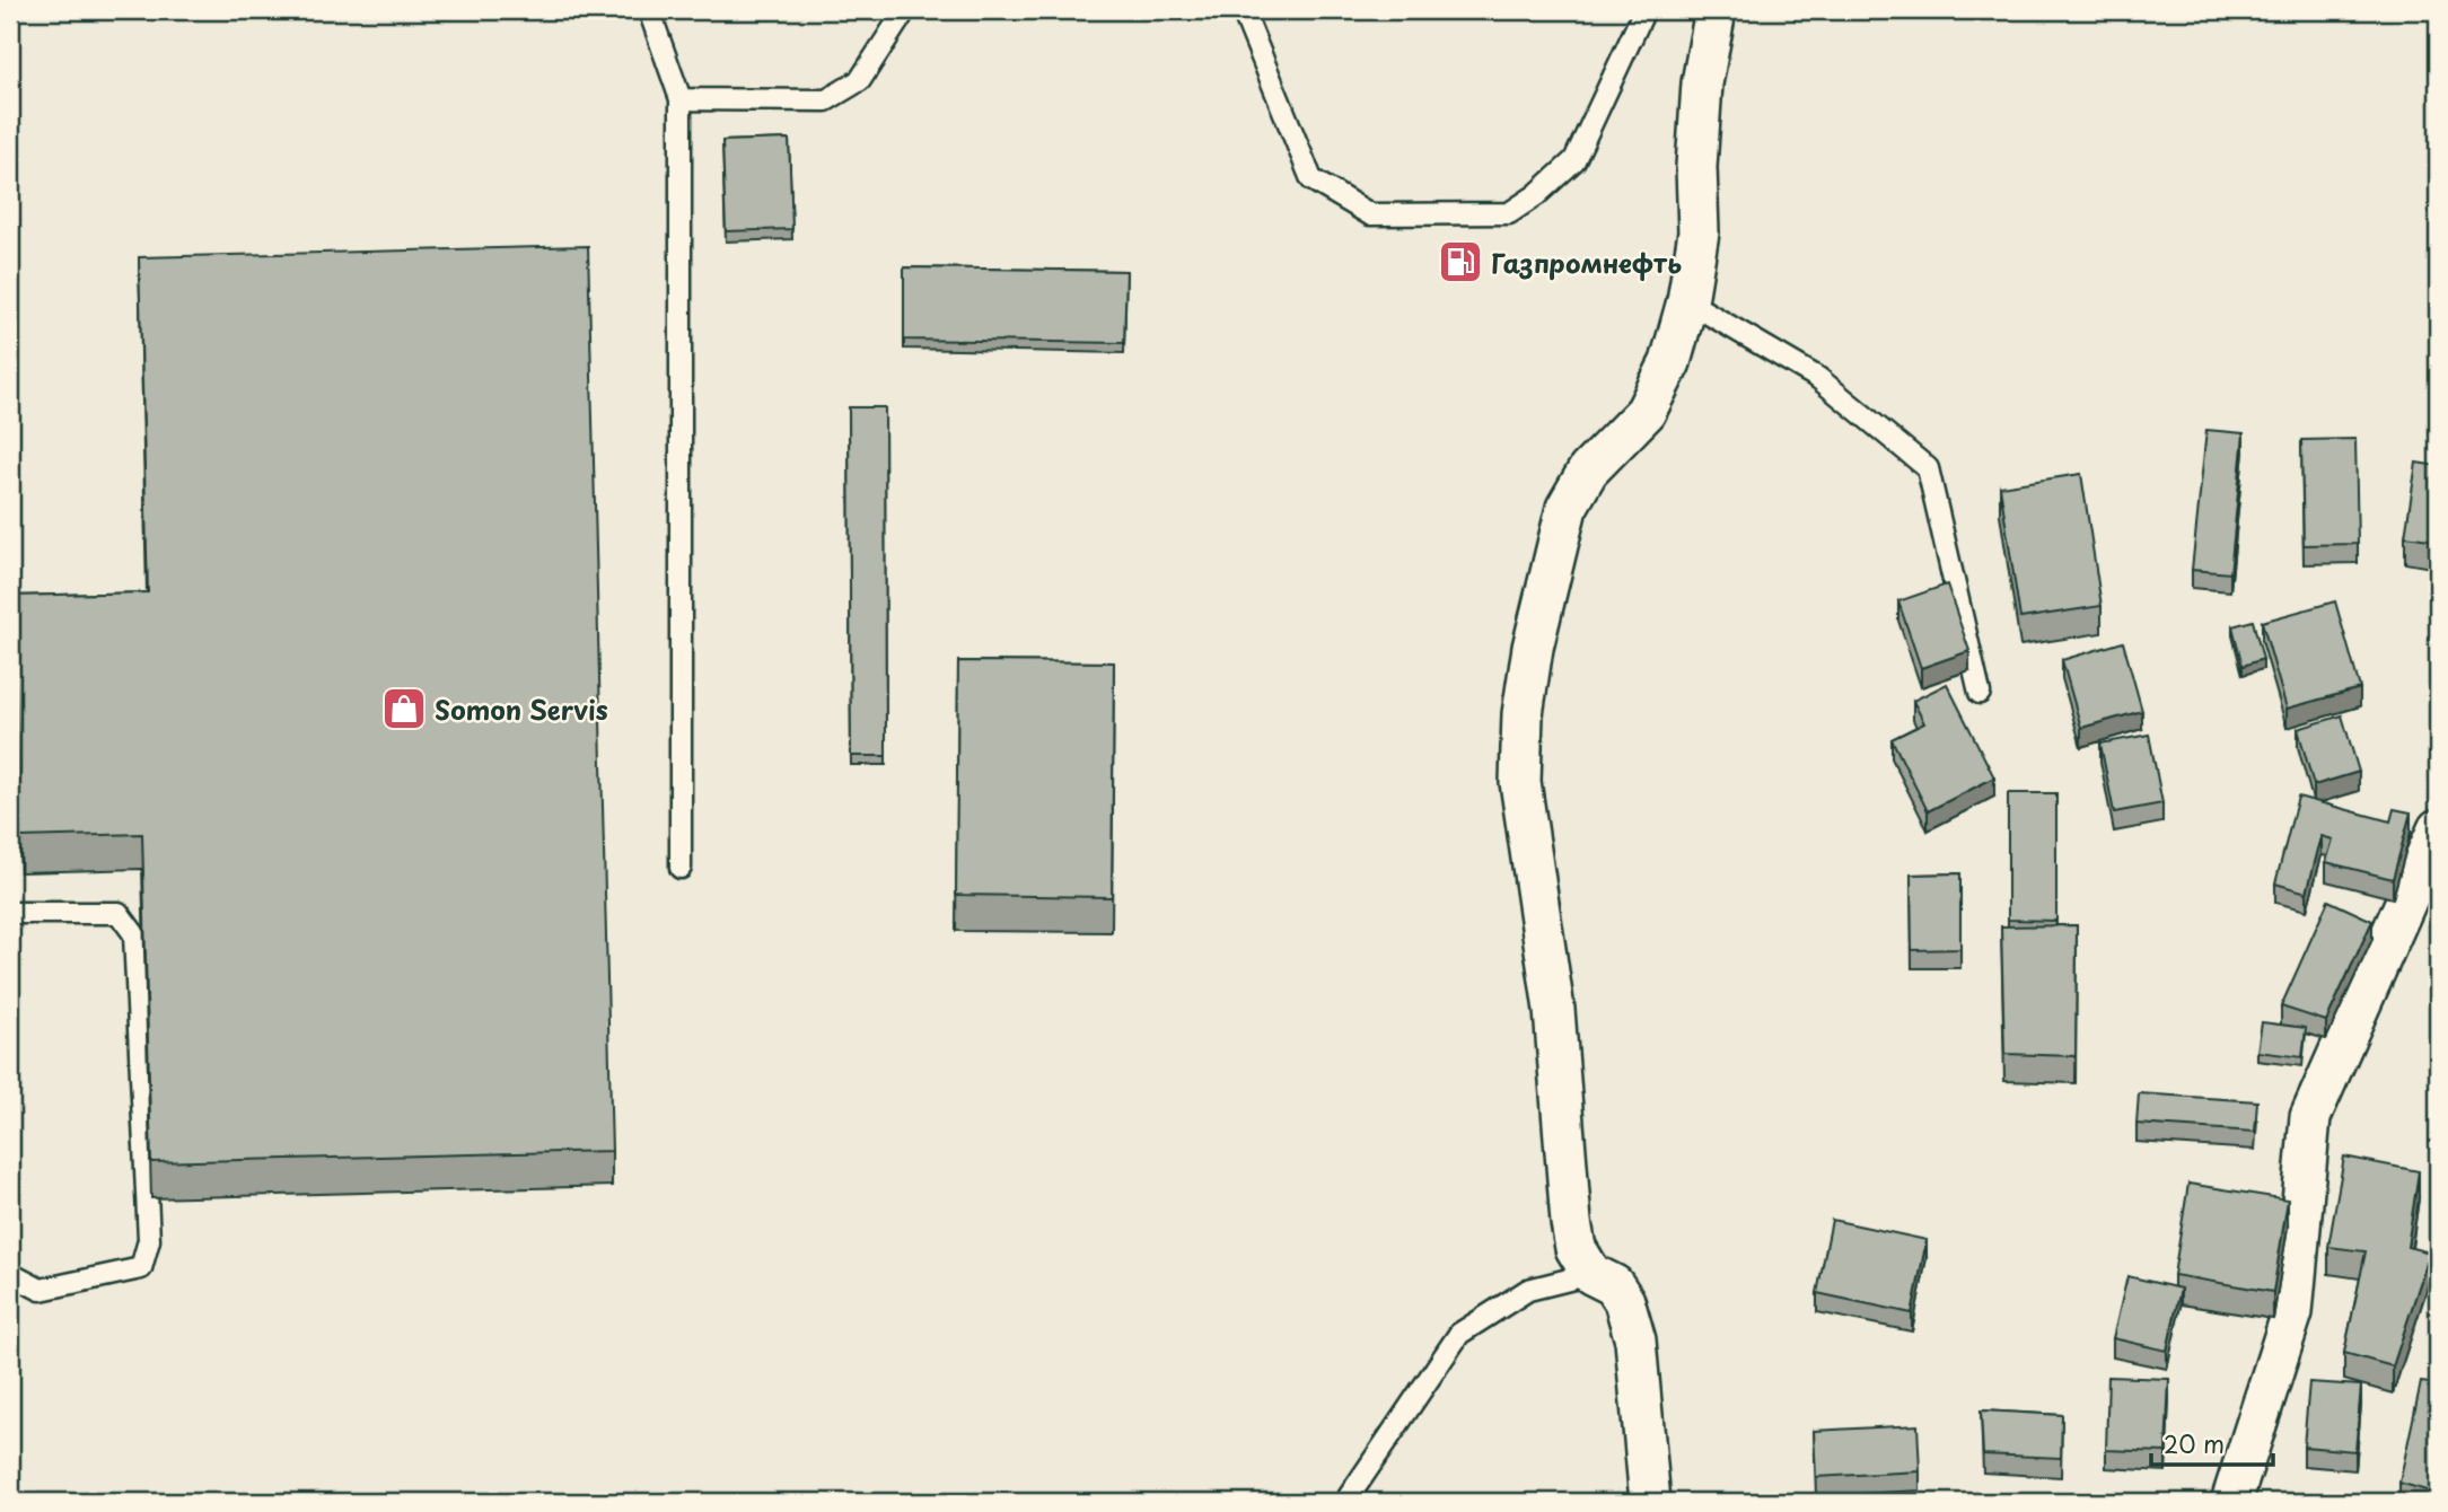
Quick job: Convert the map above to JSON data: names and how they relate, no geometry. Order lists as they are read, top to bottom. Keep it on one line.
{"places":{"fuel station":["Газпромнефть"],"shop":["Somon Servis"]},"scale_bar":"20 m"}
